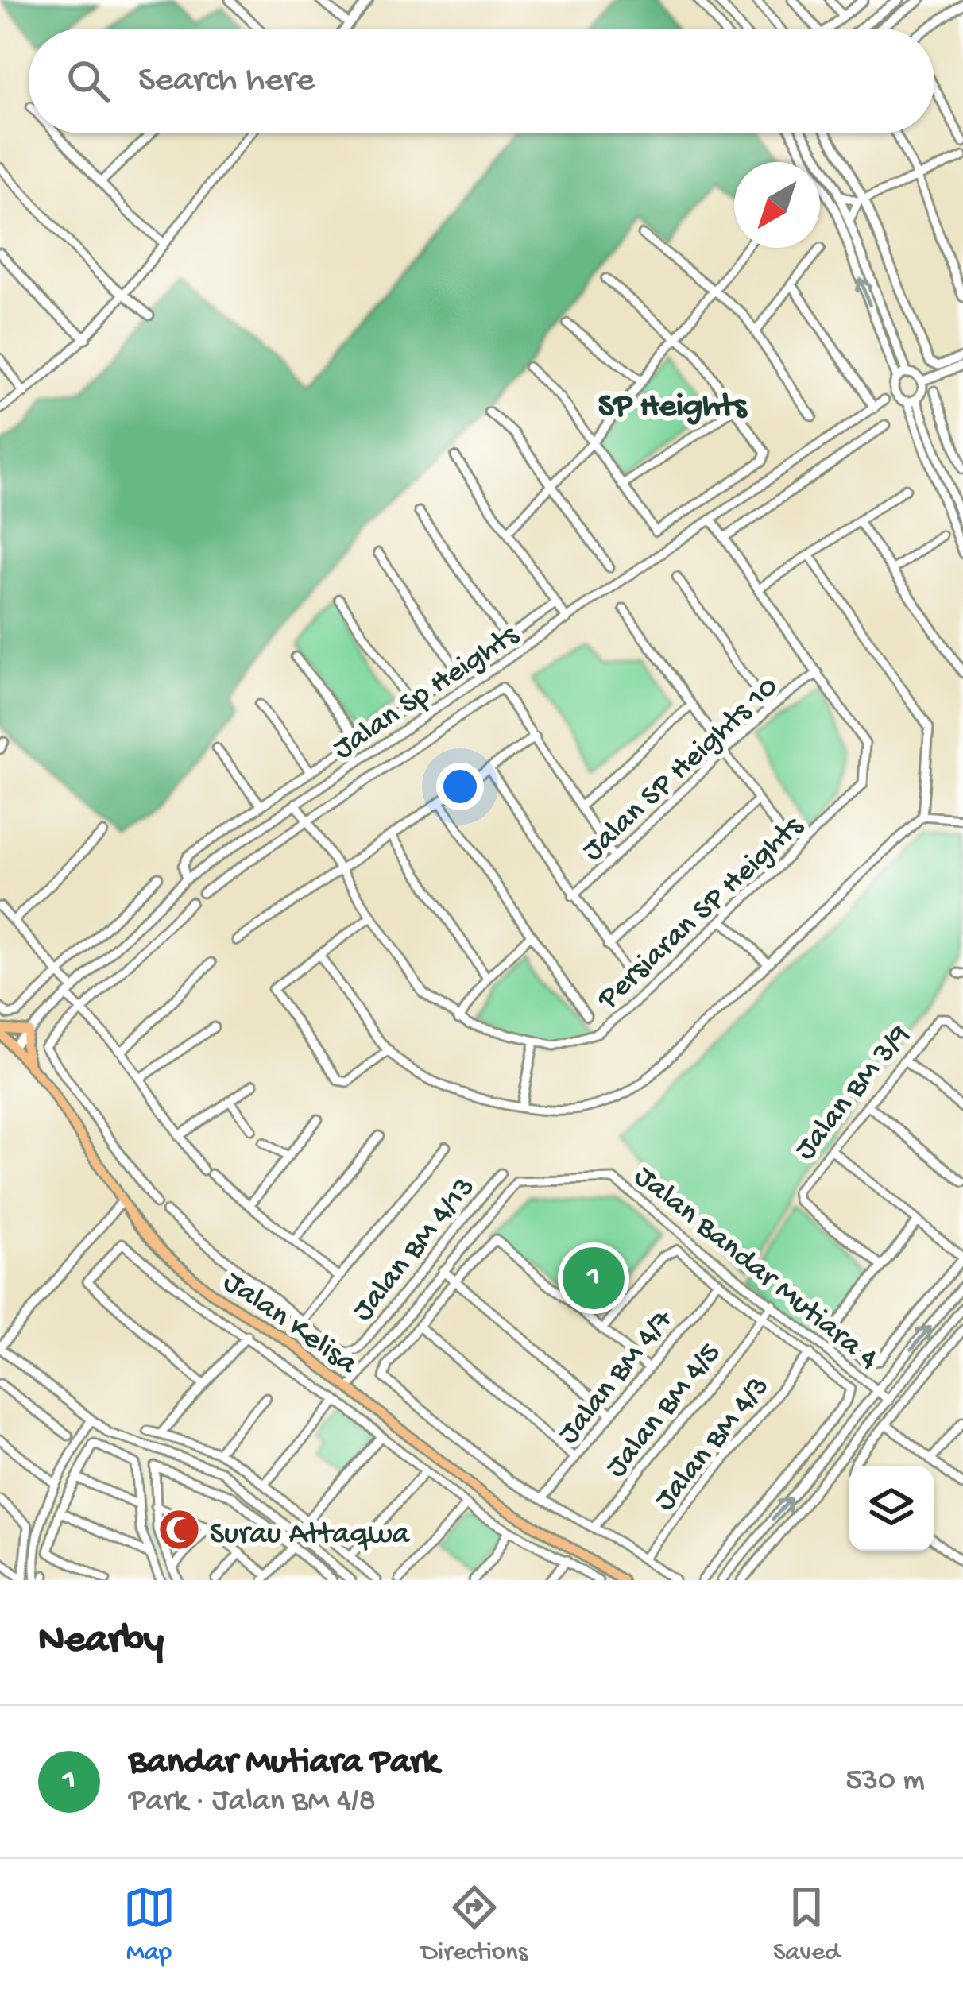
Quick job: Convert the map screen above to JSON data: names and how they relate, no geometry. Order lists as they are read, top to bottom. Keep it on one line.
{"streets":{"main road":["Jalan Kelisa"],"street":["Jalan Sp Heights","Jalan SP Heights 10","Persiaran SP Heights","Jalan BM 3/9","Jalan BM 4/13","Jalan Bandar Mutiara 4","Jalan BM 4/7","Jalan BM 4/5","Jalan BM 4/3"]},"crossings":[["Jalan Sp Heights","Persiaran SP Heights"],["Jalan Sp Heights","Jalan Kelisa"],["Jalan SP Heights 10","Persiaran SP Heights"],["Jalan Bandar Mutiara 4","Jalan Kelisa"],["Jalan Bandar Mutiara 4","Jalan BM 4/5"]],"districts":["SP Heights"],"places":{"mosque":["Surau Attaqwa"]},"north":"bottom left","page":{"search":"Search here","pins":"1","heading":"Nearby","list":[{"mark":"1","name":"Bandar Mutiara Park","note":"Park · Jalan BM 4/8","value":"530 m"}],"nav":["Map","Directions","Saved"]}}
